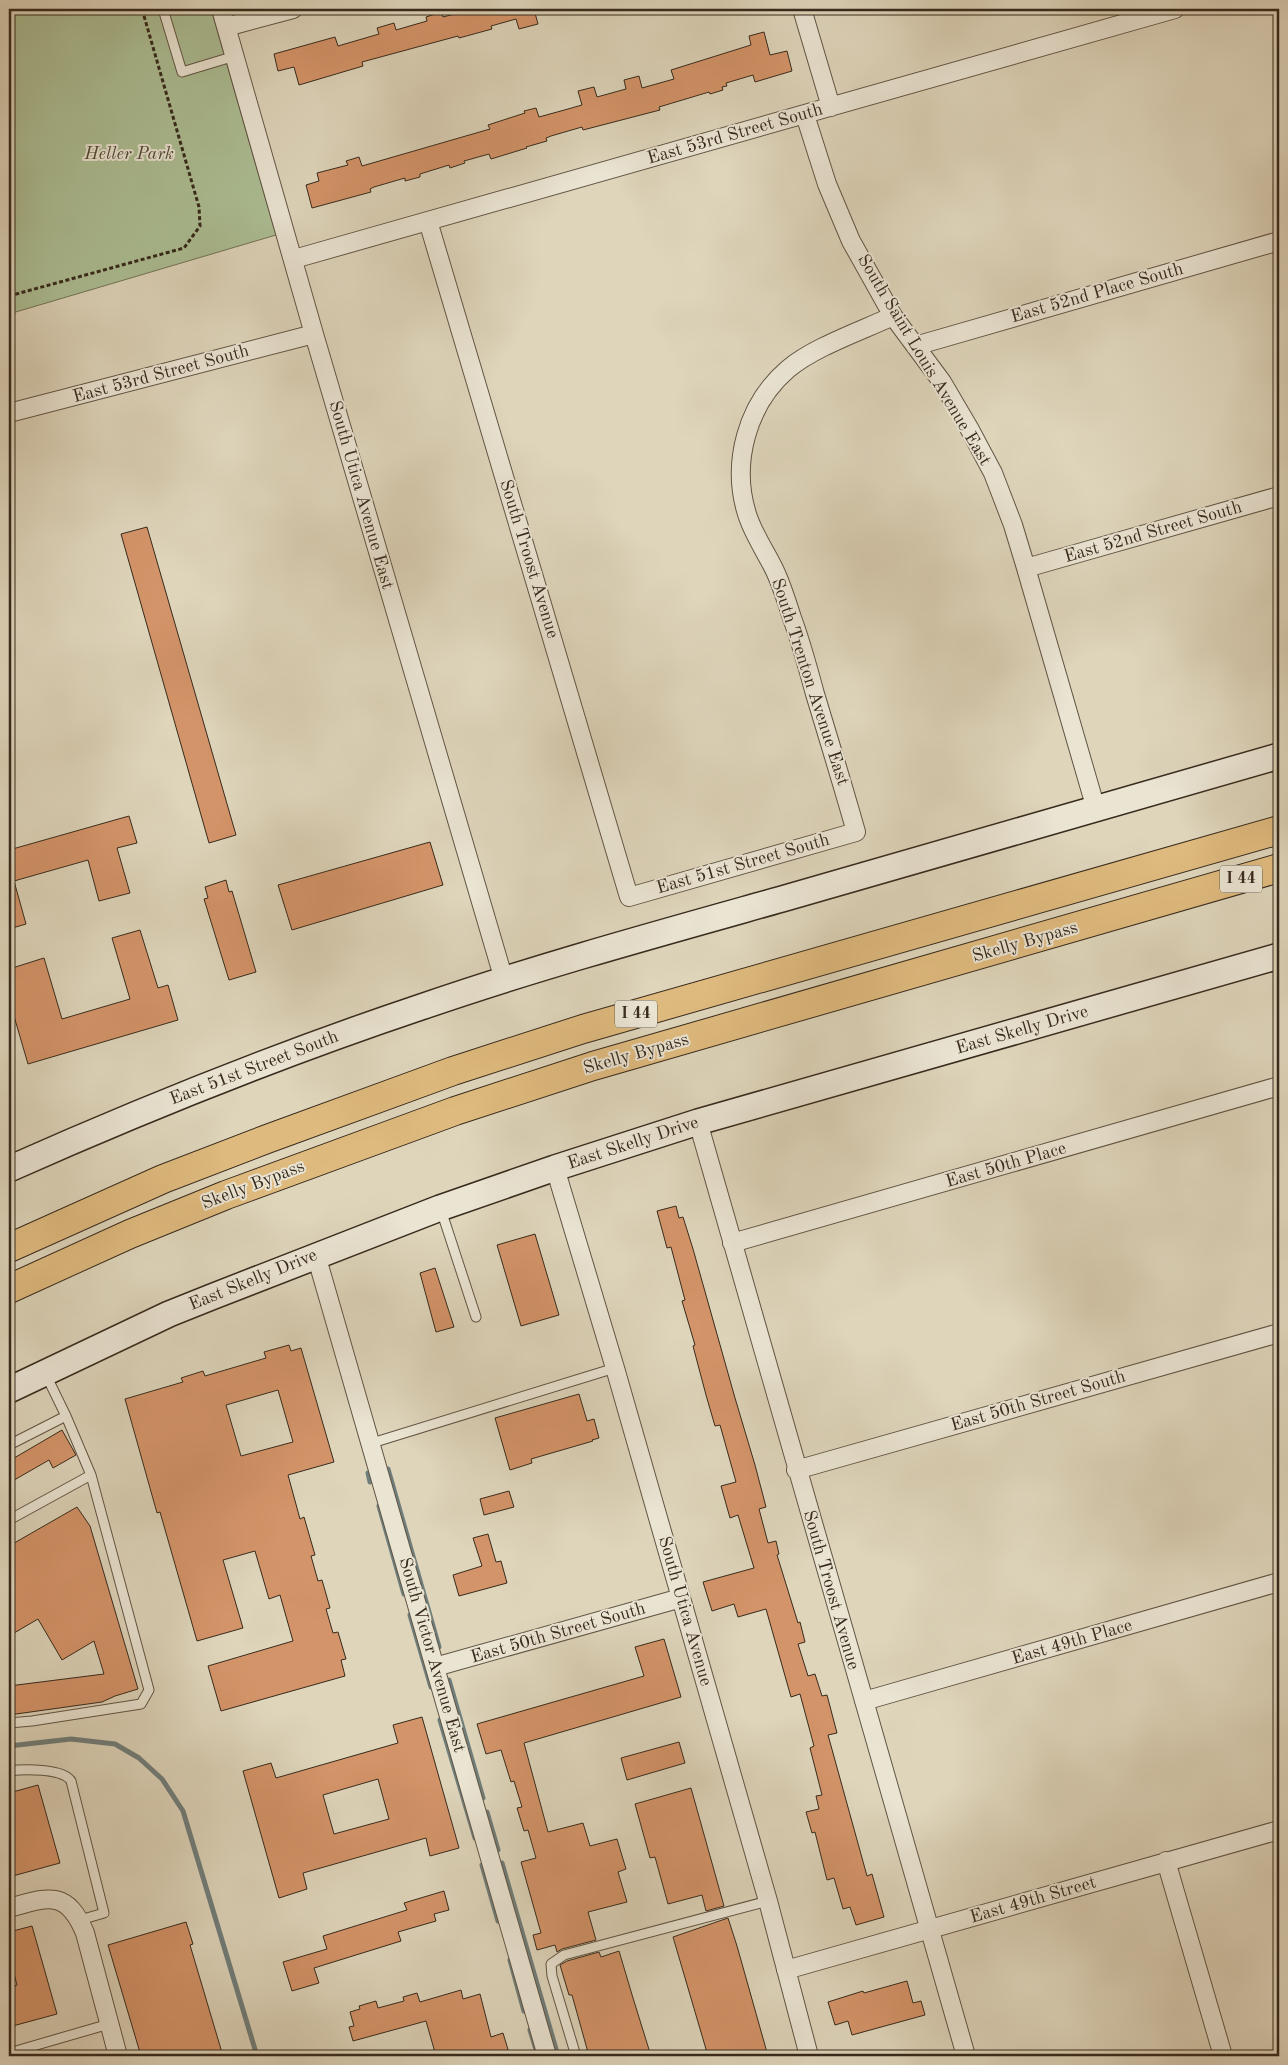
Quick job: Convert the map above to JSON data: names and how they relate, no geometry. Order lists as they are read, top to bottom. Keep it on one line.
{"streets":{"highway":["I 44","Skelly Bypass"],"main road":["East 51st Street South","East Skelly Drive"],"street":["East 53rd Street South","East 52nd Place South","South Saint Louis Avenue East","South Utica Avenue East","East 52nd Street South","South Troost Avenue","South Trenton Avenue East","East 50th Place","East 50th Street South","South Utica Avenue","East 49th Place","South Victor Avenue East","East 49th Street"]},"crossings":[["East 53rd Street South","South Saint Louis Avenue East"],["East 53rd Street South","South Utica Avenue East"],["East 53rd Street South","South Troost Avenue"],["East 52nd Place South","South Saint Louis Avenue East"],["South Saint Louis Avenue East","East 52nd Street South"],["South Saint Louis Avenue East","South Trenton Avenue East"],["South Utica Avenue East","East 51st Street South"],["South Troost Avenue","East 51st Street South"],["South Troost Avenue","East Skelly Drive"],["South Troost Avenue","East 50th Place"],["South Troost Avenue","East 50th Street South"],["South Troost Avenue","East 49th Place"],["South Troost Avenue","East 49th Street"],["South Trenton Avenue East","East 51st Street South"],["East Skelly Drive","South Utica Avenue"],["East Skelly Drive","South Victor Avenue East"],["East 50th Street South","South Utica Avenue"],["East 50th Street South","South Victor Avenue East"],["South Utica Avenue","East 49th Street"]],"parks":["Heller Park"]}
